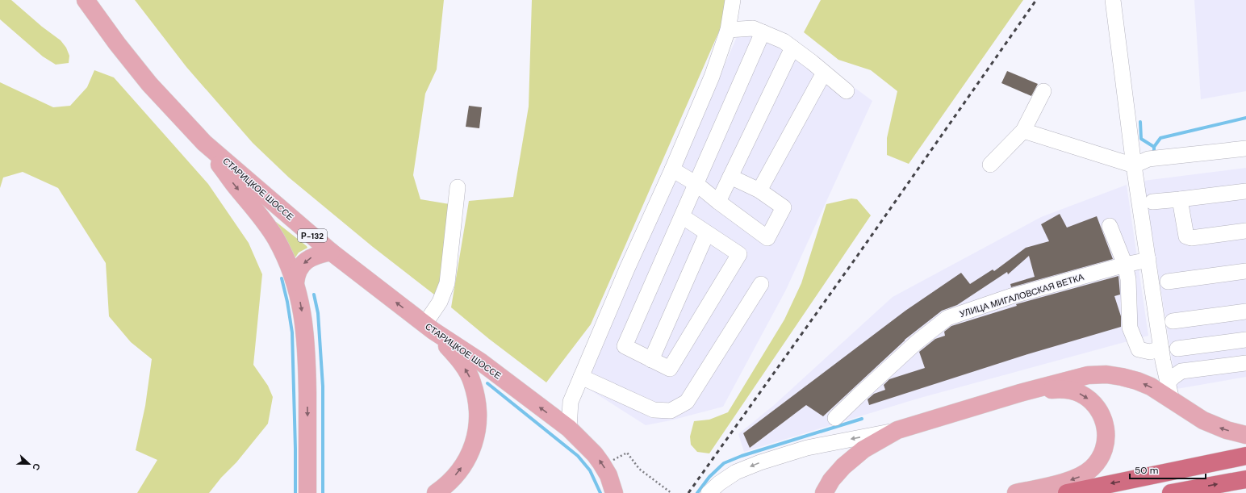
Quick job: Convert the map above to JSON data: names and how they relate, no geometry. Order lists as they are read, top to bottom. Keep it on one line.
{"streets":{"main road":["СТАРИЦКОЕ ШОССЕ","Р-132"],"street":["УЛИЦА МИГАЛОВСКАЯ ВЕТКА"]},"one_way":["СТАРИЦКОЕ ШОССЕ"],"scale_bar":"50 m","north":"right"}
